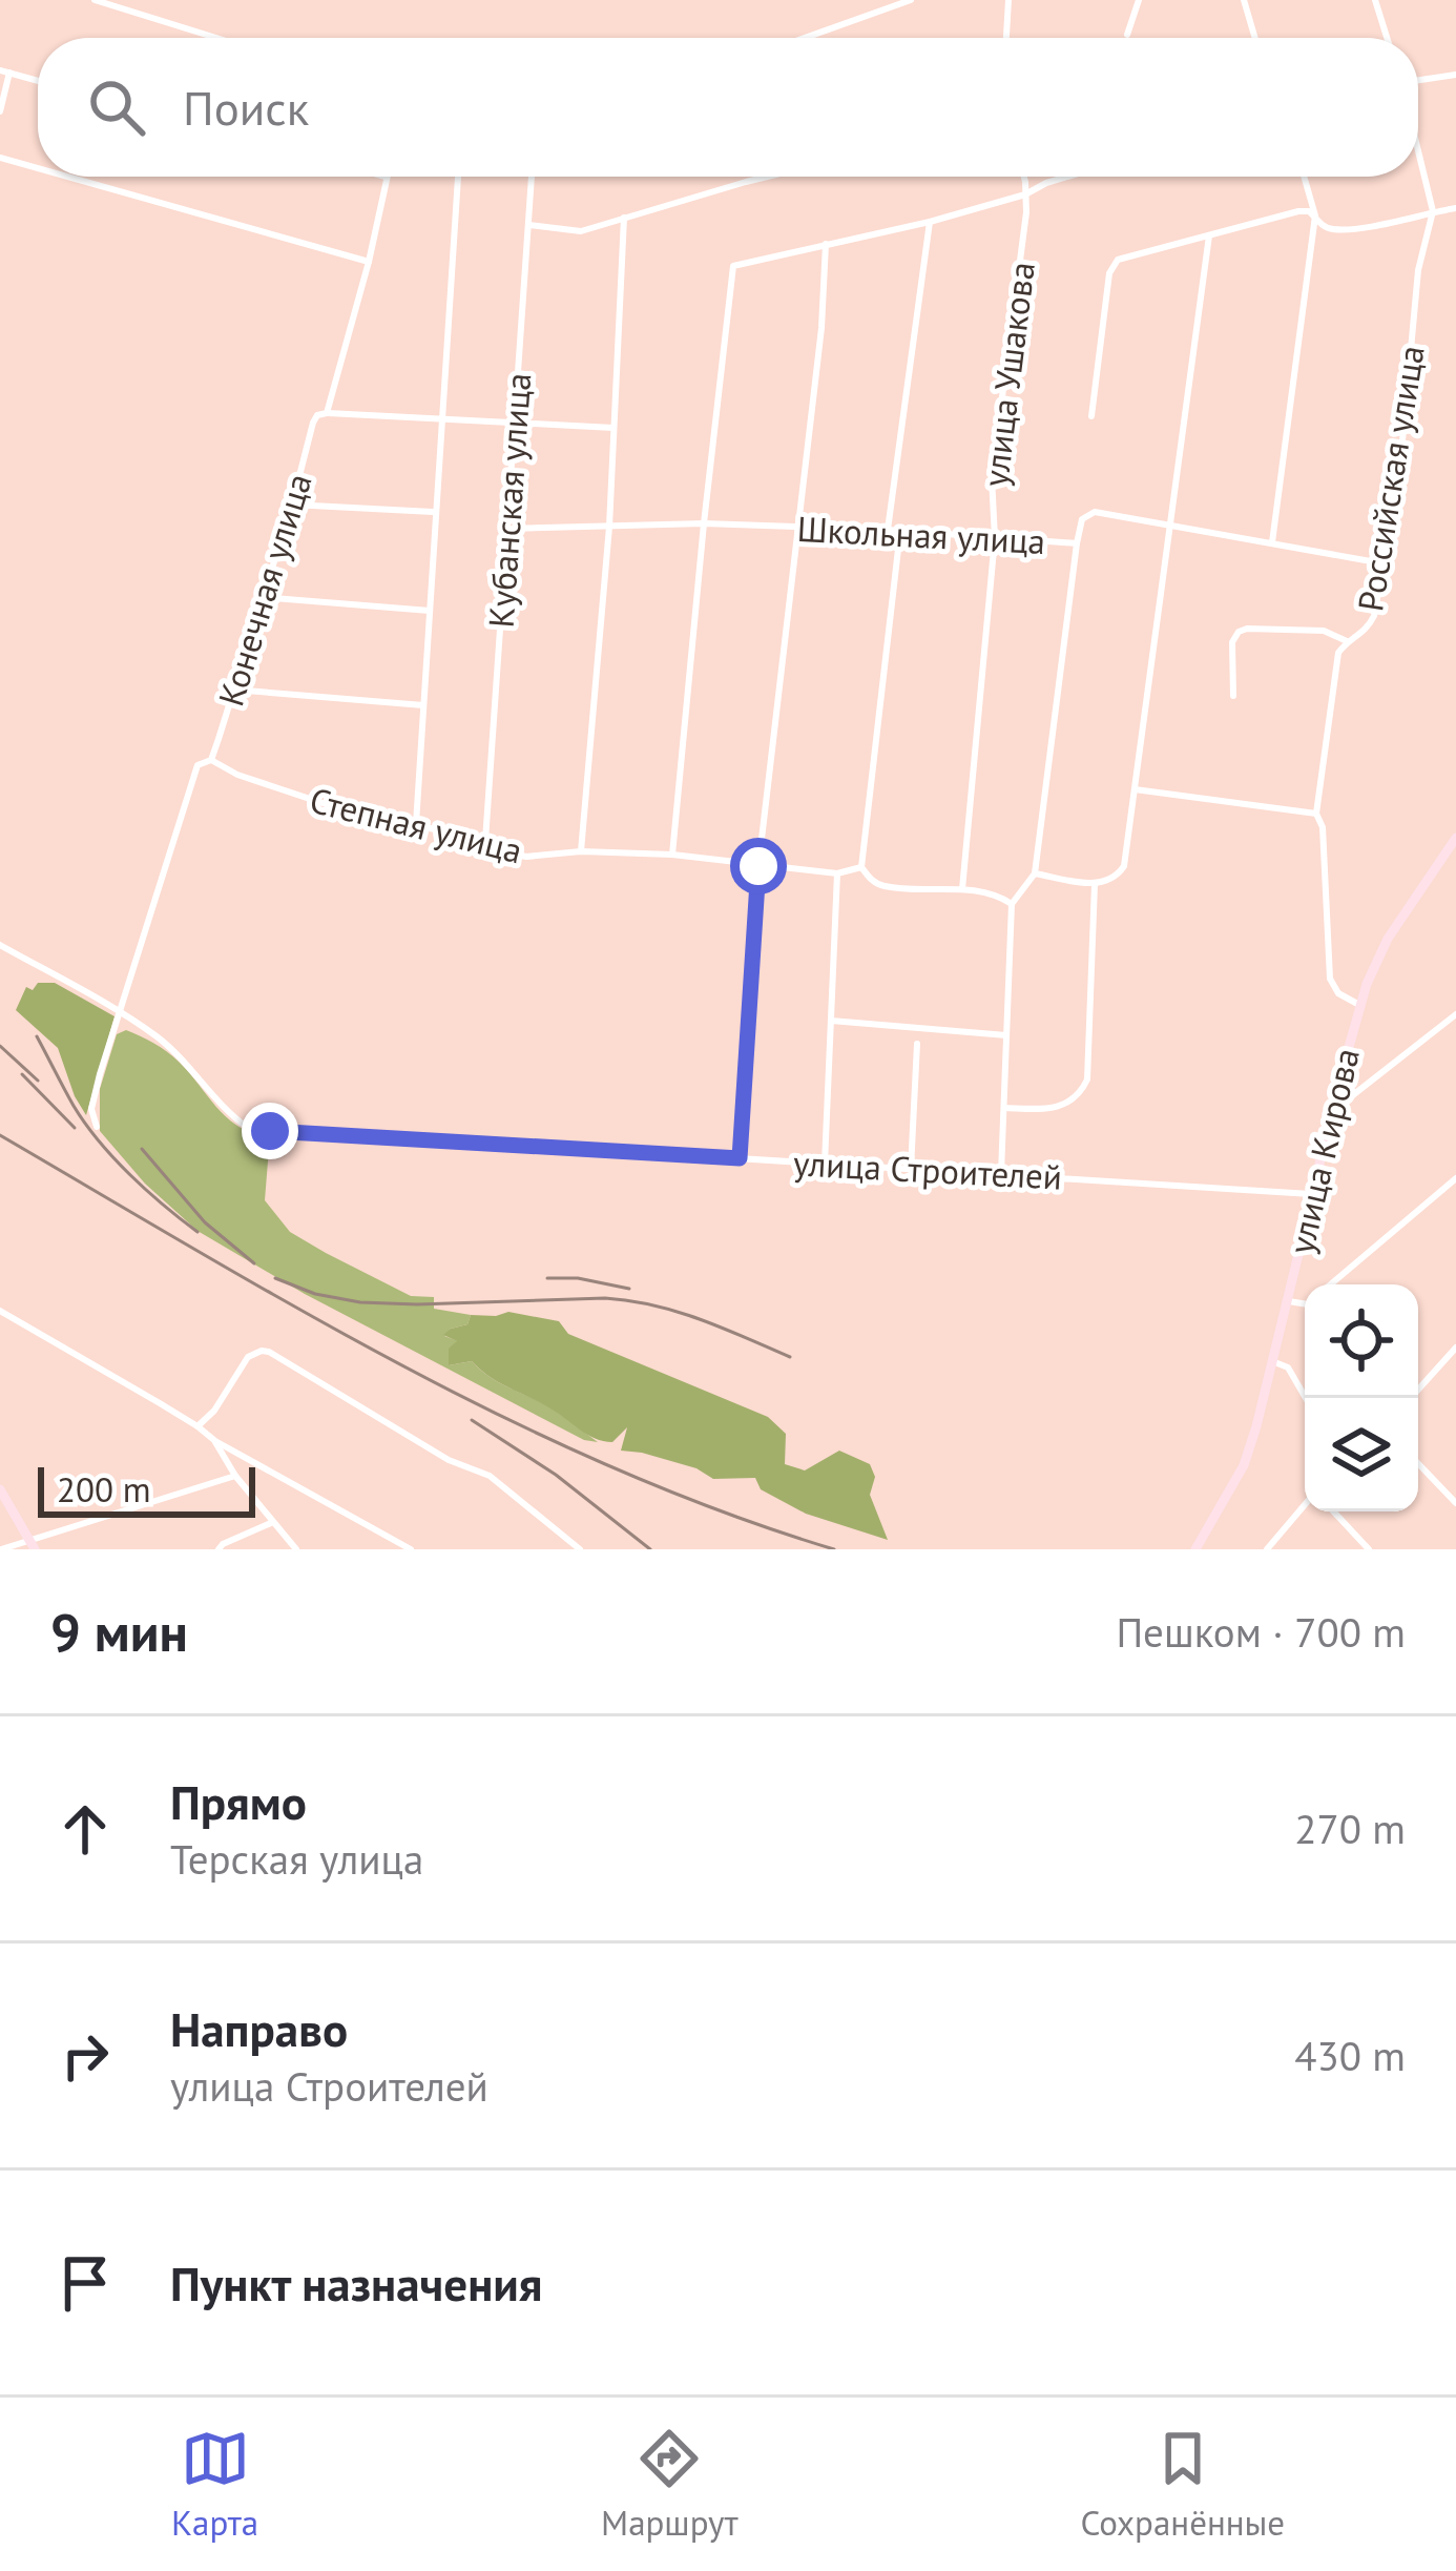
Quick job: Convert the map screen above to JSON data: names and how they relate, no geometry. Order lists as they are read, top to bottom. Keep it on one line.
{"streets":{"main road":["улица Кирова"],"street":["улица Ушакова","Российская улица","Кубанская улица","Школьная улица","Конечная улица","Степная улица","улица Строителей"]},"crossings":[["улица Ушакова","Школьная улица"],["Российская улица","Школьная улица"],["Российская улица","улица Кирова"],["Кубанская улица","Школьная улица"],["Кубанская улица","Степная улица"],["Конечная улица","Степная улица"],["Конечная улица","улица Строителей"],["улица Кирова","улица Строителей"]],"scale_bar":"200 m","page":{"search":"Поиск","scale":"200 m","heading":["9 мин","Пешком · 700 m"],"list":[["Прямо","Терская улица","270 m"],["Направо","улица Строителей","430 m"],"Пункт назначения"],"nav":["Карта","Маршрут","Сохранённые"]}}
